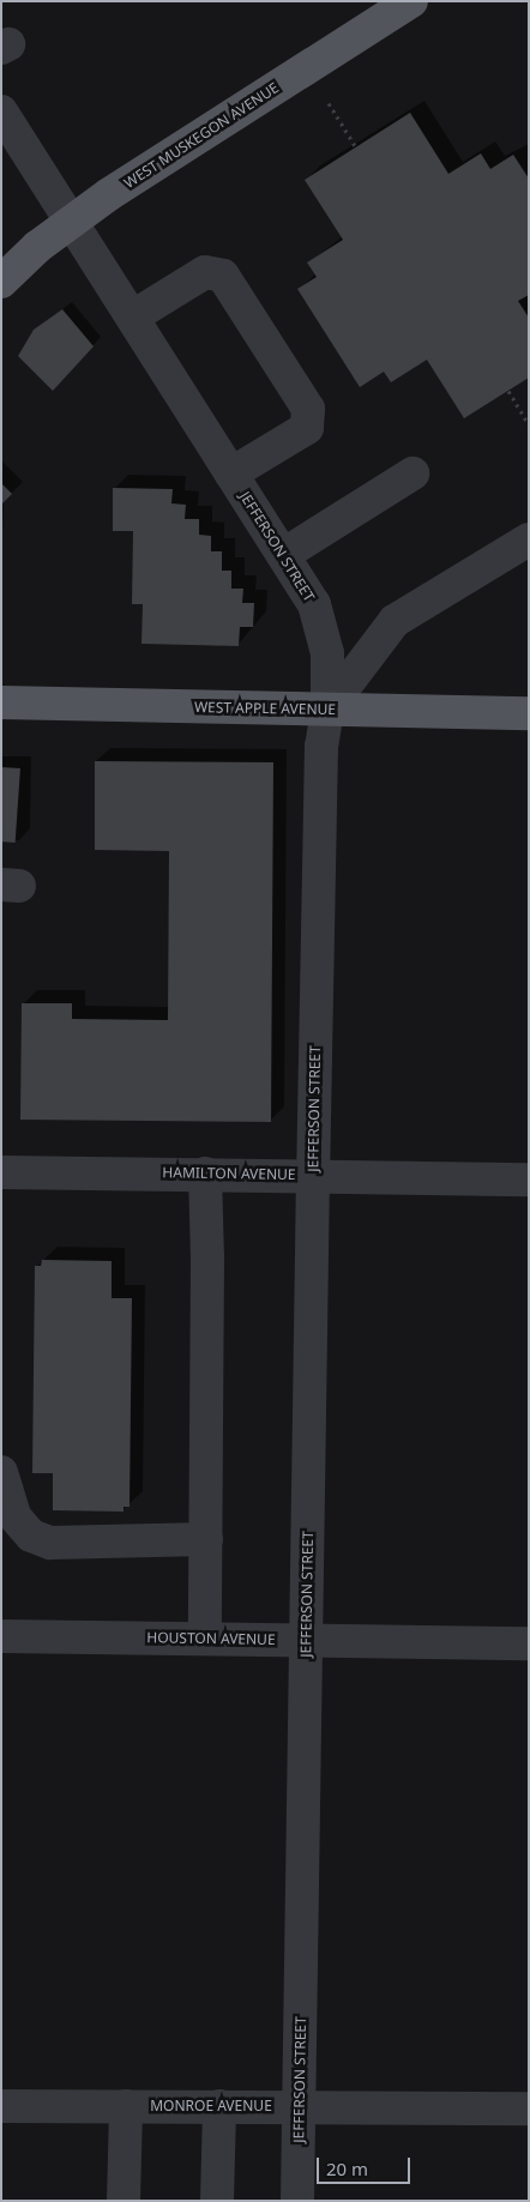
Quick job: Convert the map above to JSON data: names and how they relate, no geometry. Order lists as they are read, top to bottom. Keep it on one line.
{"streets":{"main road":["WEST MUSKEGON AVENUE","WEST APPLE AVENUE"],"street":["JEFFERSON STREET","HAMILTON AVENUE","HOUSTON AVENUE","MONROE AVENUE"]},"crossings":[["WEST MUSKEGON AVENUE","JEFFERSON STREET"],["JEFFERSON STREET","WEST APPLE AVENUE"],["JEFFERSON STREET","HAMILTON AVENUE"],["JEFFERSON STREET","HOUSTON AVENUE"],["JEFFERSON STREET","MONROE AVENUE"]],"scale_bar":"20 m"}
